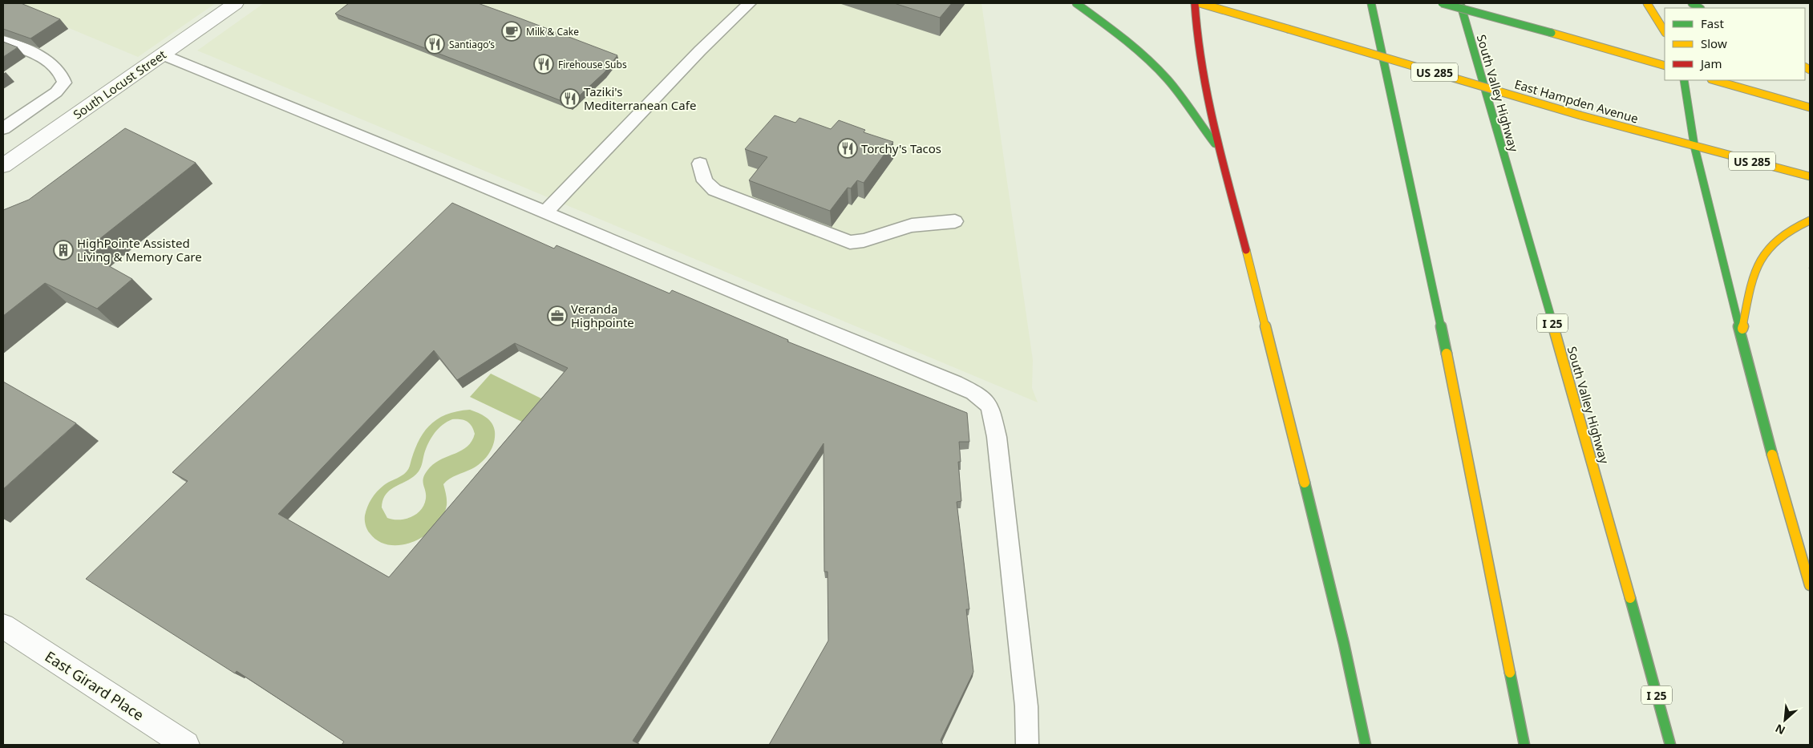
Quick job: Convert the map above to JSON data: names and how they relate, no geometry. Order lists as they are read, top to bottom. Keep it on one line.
{"streets":{"highway":["US 285","South Valley Highway","East Hampden Avenue","I 25"],"street":["South Locust Street","East Girard Place"]},"places":{"cafe":["Milk & Cake"],"restaurant":["Santiago’s","Firehouse Subs","Taziki's Mediterranean Cafe","Torchy's Tacos"],"building":["HighPointe Assisted Living & Memory Care"],"office":["Veranda Highpointe"]},"legend":["Fast","Slow","Jam"],"north":"bottom left"}
